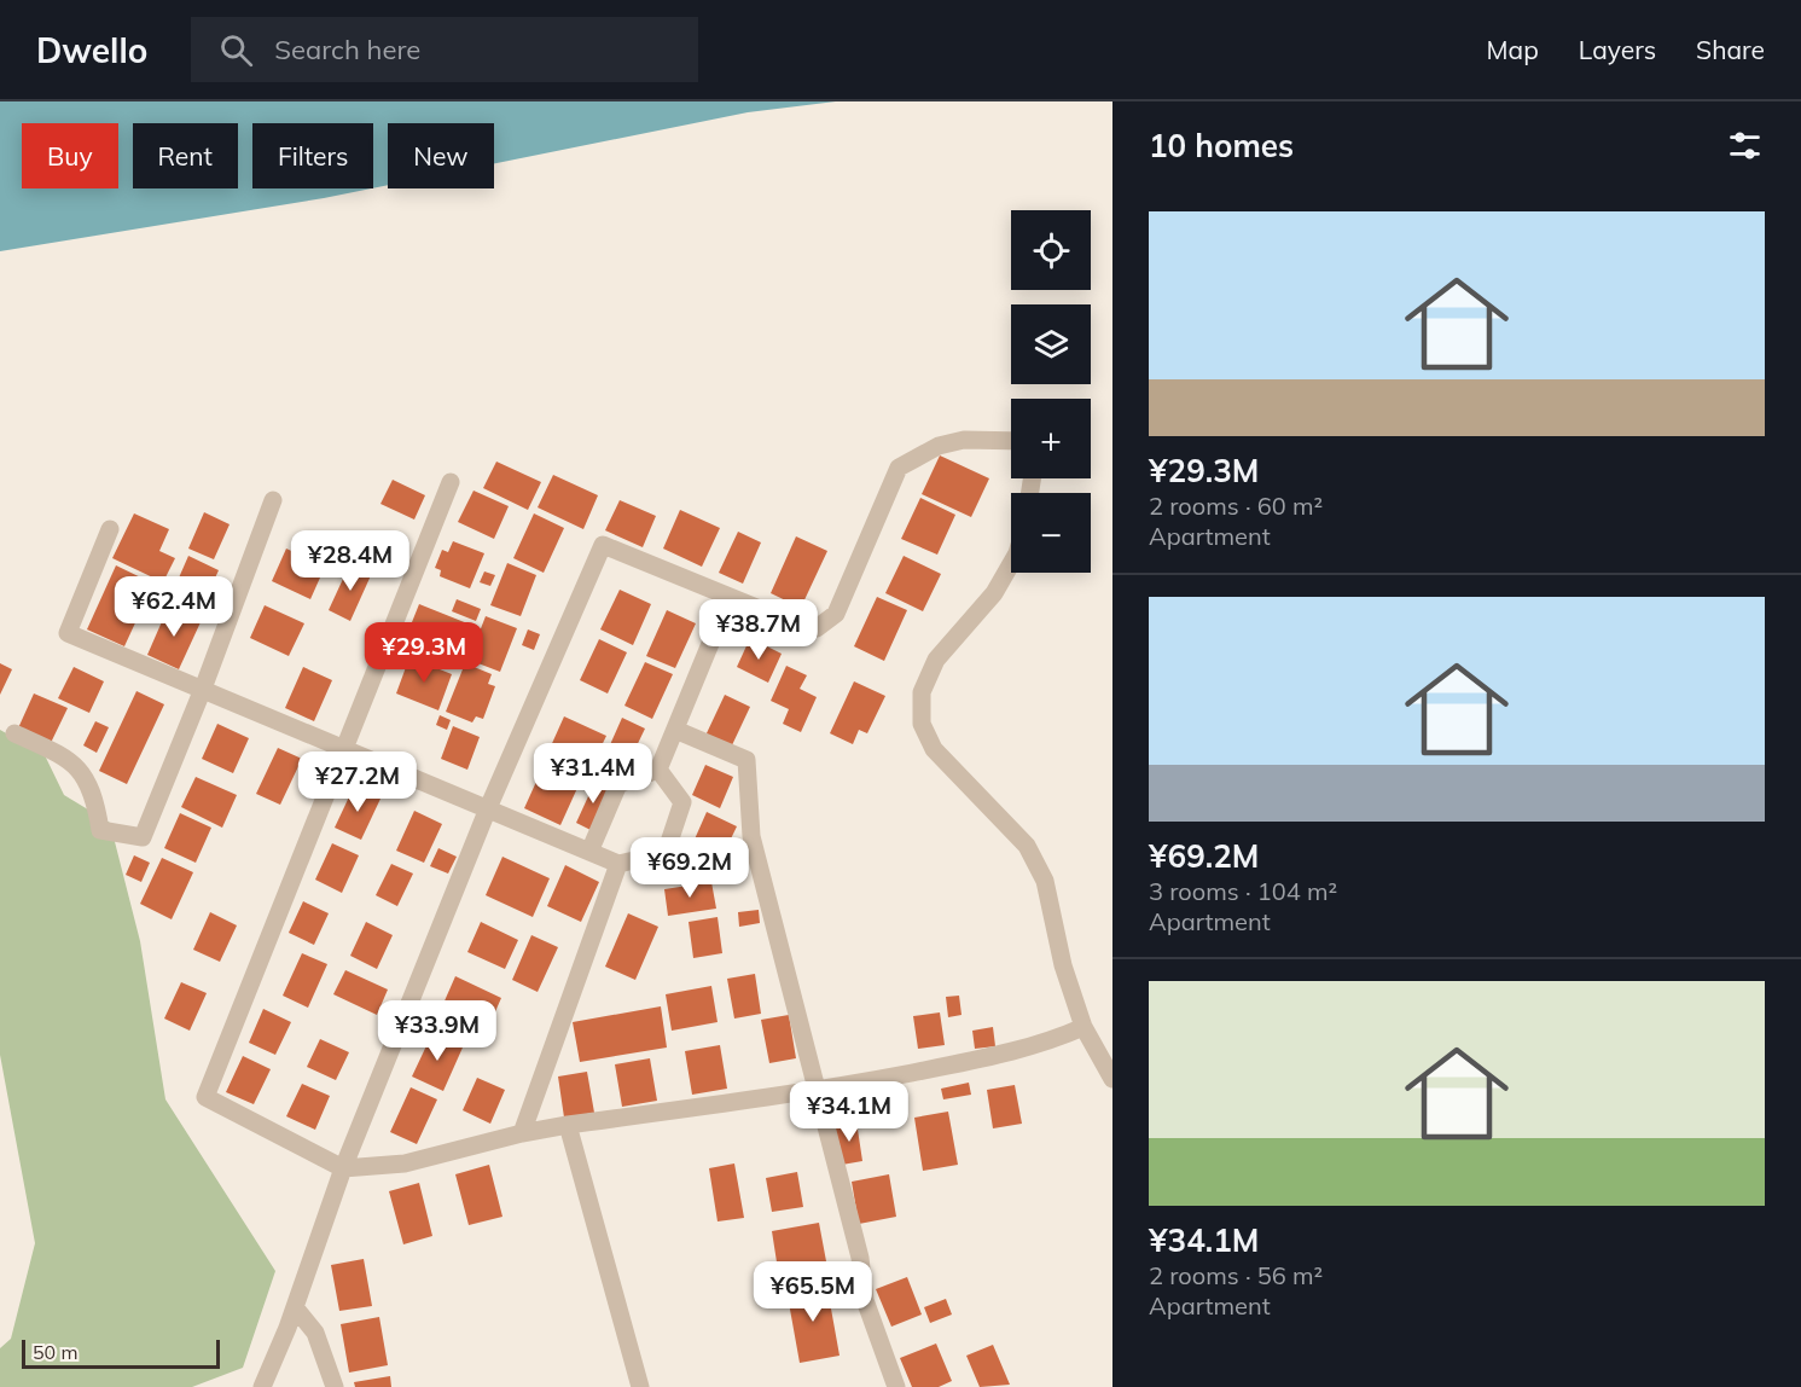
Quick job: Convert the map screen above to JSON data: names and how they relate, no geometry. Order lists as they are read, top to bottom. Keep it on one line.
{"scale_bar":"50 m","page":{"header":"Dwello","search":"Search here","nav":["Map","Layers","Share"],"heading":"10 homes","chip":["Buy","Rent","Filters","New"],"list":[{"name":"¥29.3M","note":"2 rooms · 60 m² · Apartment"},{"name":"¥69.2M","note":"3 rooms · 104 m² · Apartment"},{"name":"¥34.1M","note":"2 rooms · 56 m² · Apartment"}],"map_buttons":["+","−"],"price":["¥28.4M","¥62.4M","¥38.7M","¥29.3M","¥31.4M","¥27.2M","¥69.2M","¥33.9M","¥34.1M","¥65.5M"],"scale":"50 m"}}
